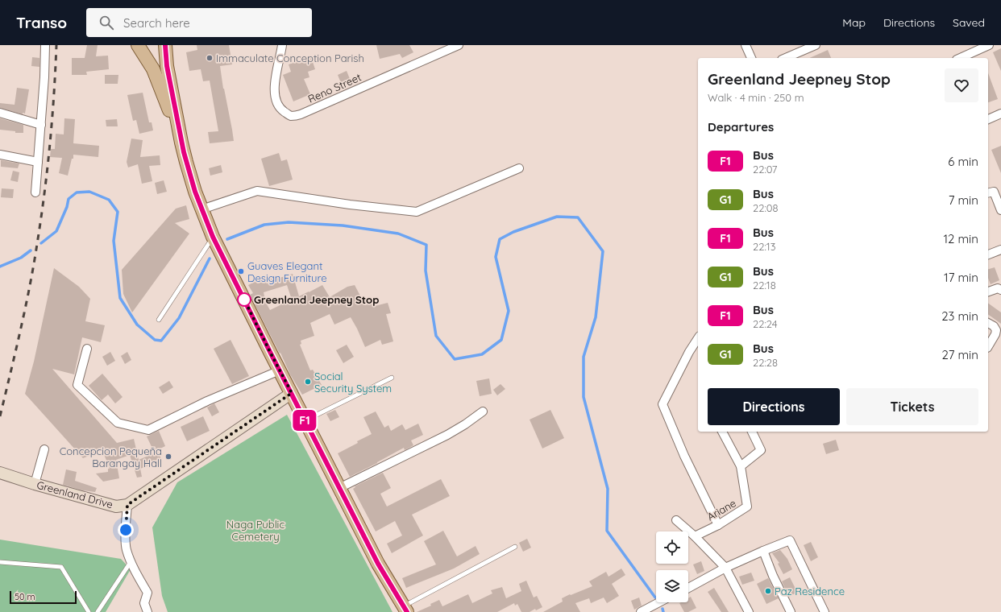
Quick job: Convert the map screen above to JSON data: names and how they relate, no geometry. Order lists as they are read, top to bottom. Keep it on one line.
{"streets":{"street":["Reno Street","Greenland Drive","Ariane"]},"parks":["Naga Public Cemetery"],"places":["Immaculate Conception Parish","Guaves Elegant Design Furniture","Greenland Jeepney Stop","Social Security System","Concepcion Pequeña Barangay Hall","Paz Residence"],"lines":["bus line F1"],"scale_bar":"50 m","page":{"header":"Transo","search":"Search here","nav":["Map","Directions","Saved"],"on_map":"F1","heading":[["Greenland Jeepney Stop","Walk · 4 min · 250 m"],"Departures"],"list":[{"mark":"F1","name":"Bus","note":"22:07","value":"6 min"},{"mark":"G1","name":"Bus","note":"22:08","value":"7 min"},{"mark":"F1","name":"Bus","note":"22:13","value":"12 min"},{"mark":"G1","name":"Bus","note":"22:18","value":"17 min"},{"mark":"F1","name":"Bus","note":"22:24","value":"23 min"},{"mark":"G1","name":"Bus","note":"22:28","value":"27 min"}],"buttons":["Directions","Tickets"],"scale":"50 m"}}
